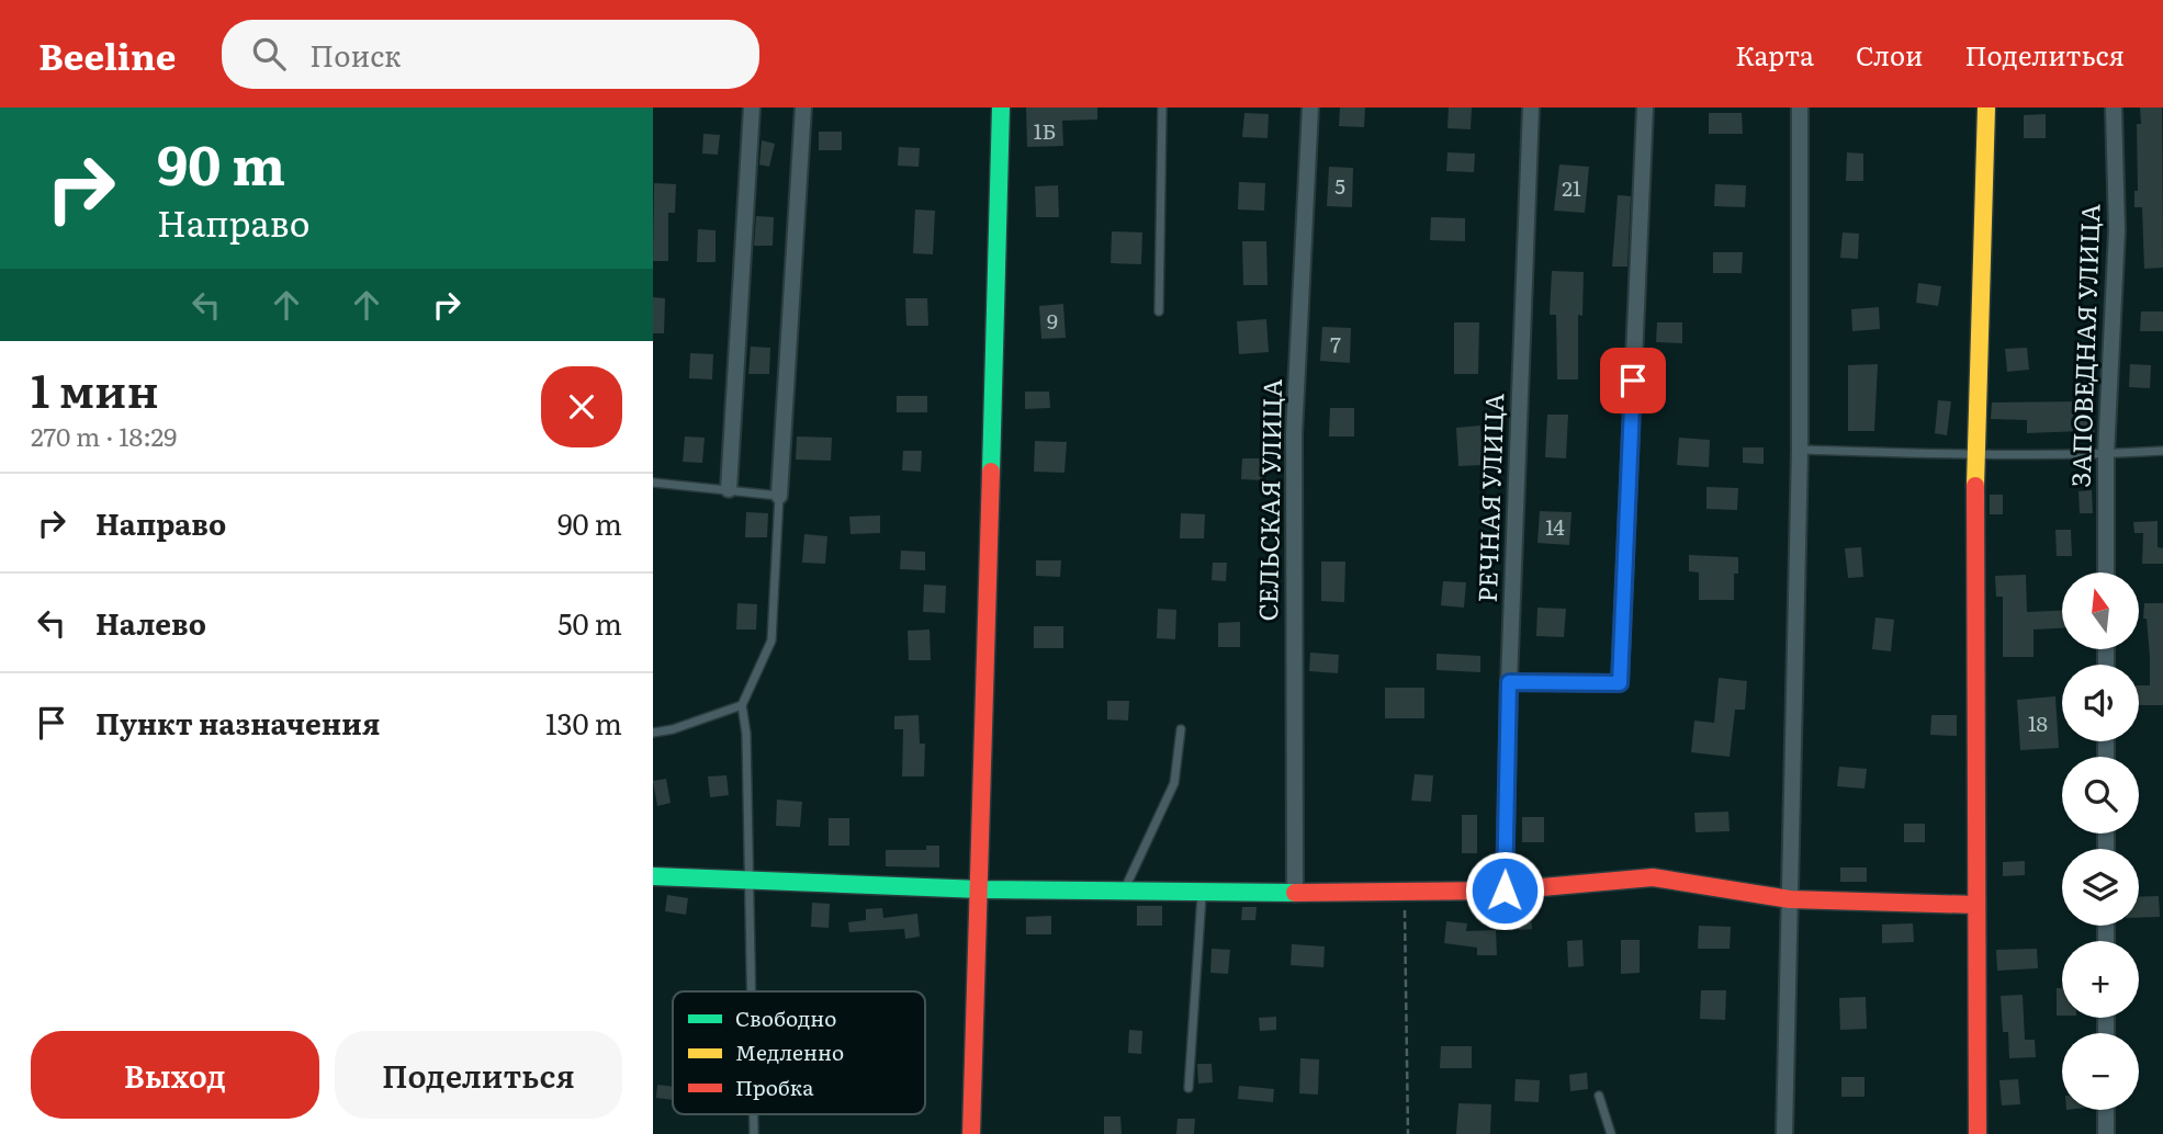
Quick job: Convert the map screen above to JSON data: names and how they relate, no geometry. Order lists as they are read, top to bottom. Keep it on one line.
{"streets":{"street":["ЗАПОВЕДНАЯ УЛИЦА","РЕЧНАЯ УЛИЦА","СЕЛЬСКАЯ УЛИЦА"]},"house_numbers":["1Б","5","21","9","7","14","18"],"legend":["Свободно","Медленно","Пробка"],"north":"top","page":{"header":"Beeline","search":"Поиск","nav":["Карта","Слои","Поделиться"],"turn":["90 m","Направо"],"heading":["1 мин","270 m · 18:29"],"list":[{"name":"Направо","value":"90 m"},{"name":"Налево","value":"50 m"},{"name":"Пункт назначения","value":"130 m"}],"map_buttons":["+","−"],"buttons":["Выход","Поделиться"]}}
